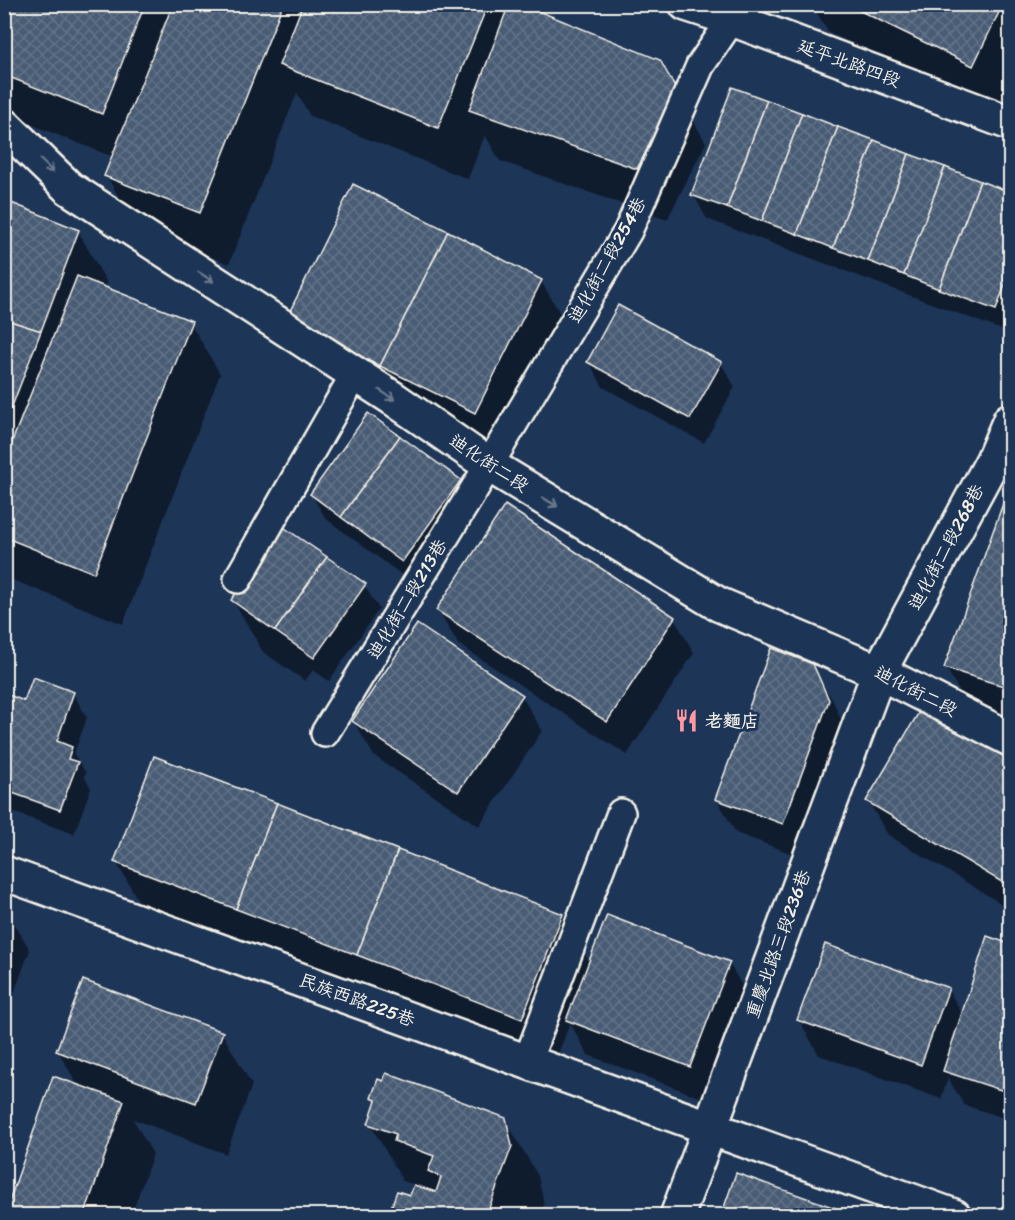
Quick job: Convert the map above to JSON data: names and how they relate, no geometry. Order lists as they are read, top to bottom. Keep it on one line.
{"streets":{"street":["延平北路四段","迪化街二段","迪化街二段268巷","重慶北路三段236巷","民族西路225巷"],"lane":["迪化街二段254巷","迪化街二段213巷"]},"crossings":[["延平北路四段","迪化街二段254巷"],["迪化街二段254巷","迪化街二段"],["迪化街二段254巷","迪化街二段213巷"],["迪化街二段","迪化街二段268巷"],["迪化街二段","迪化街二段213巷"],["迪化街二段","重慶北路三段236巷"],["迪化街二段268巷","重慶北路三段236巷"],["重慶北路三段236巷","民族西路225巷"]],"one_way":["迪化街二段"],"places":{"restaurant":["老麵店"]}}
